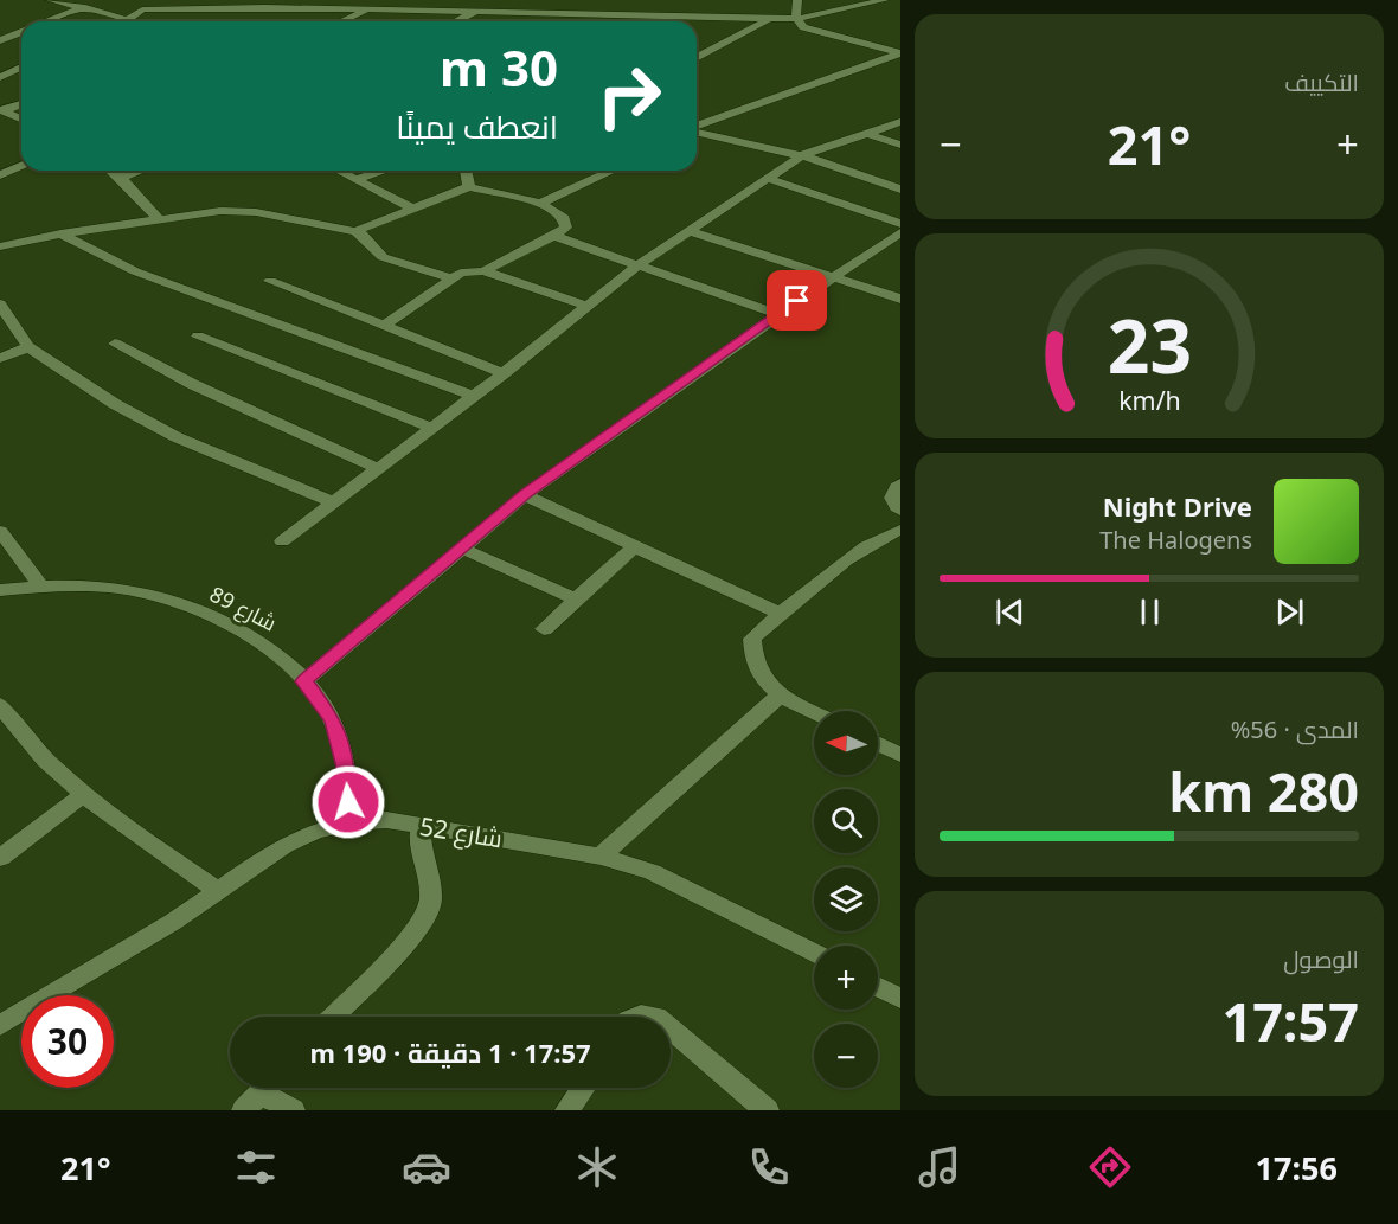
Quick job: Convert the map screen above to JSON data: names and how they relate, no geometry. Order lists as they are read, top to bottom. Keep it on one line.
{"streets":{"street":["شارع 89","شارع 52"]},"crossings":[["شارع 89","شارع 52"]],"north":"left","page":{"tile":["التكييف",["المدى · 56%","280 km"],["الوصول","17:57"]],"turn":["30 m","انعطف يمينًا"],"heat":["−","21°","+"],"song":["Night Drive","The Halogens"],"map_buttons":["+","−"],"limit":"30","trip":"17:57 · 1 دقيقة · 190 m","tabs":["17:56","21°"],"gauge":["23","km/h"]}}
